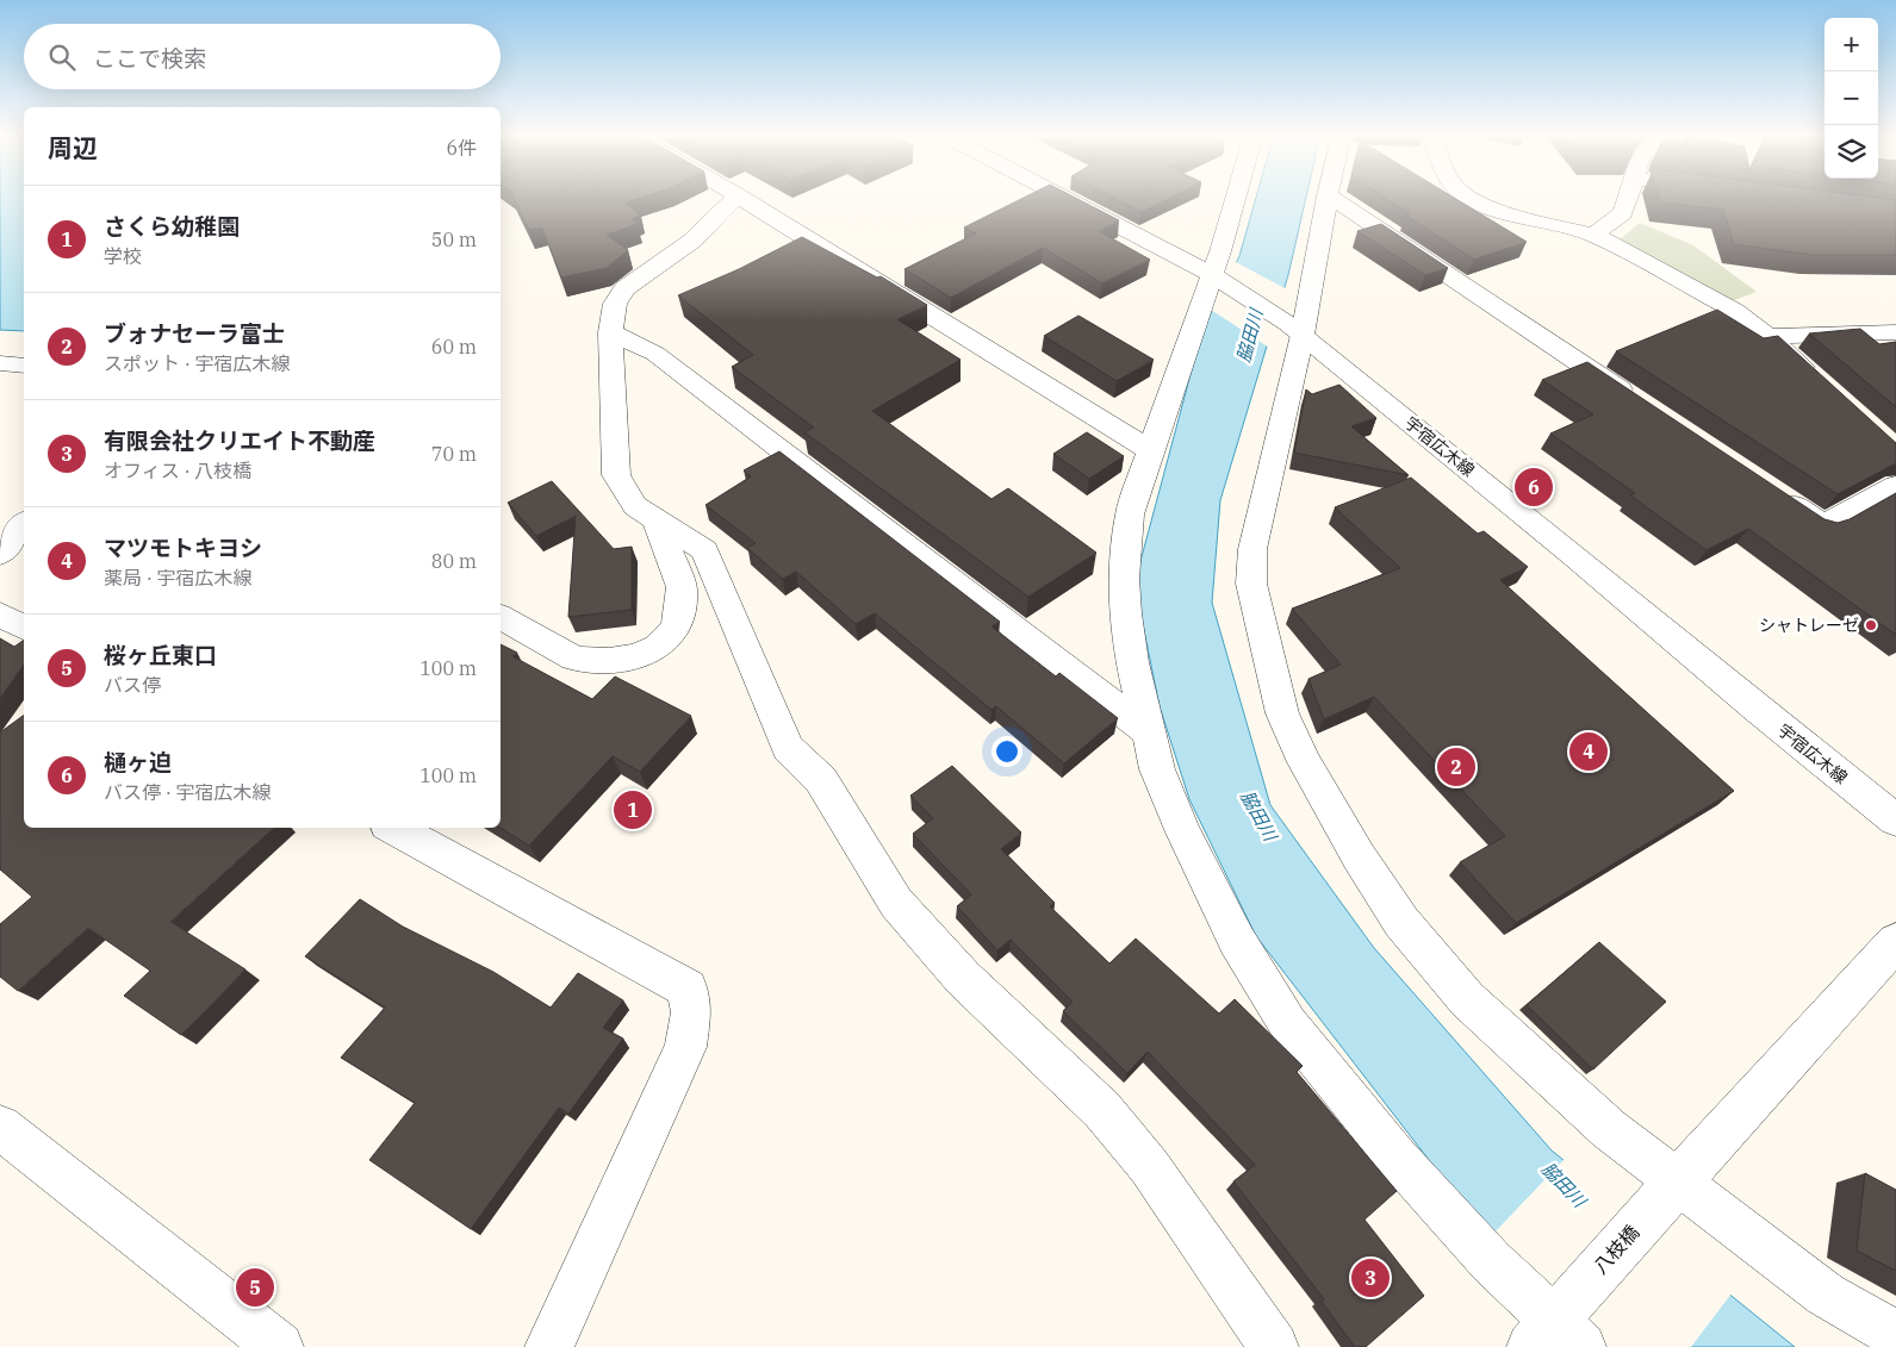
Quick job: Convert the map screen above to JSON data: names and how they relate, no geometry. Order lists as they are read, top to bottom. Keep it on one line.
{"streets":{"street":["宇宿広木線","八枝橋"]},"water":["脇田川"],"places":["シャトレーゼ"],"page":{"map_buttons":["+","−"],"search":"ここで検索","heading":["周辺","6件"],"list":[{"mark":"1","name":"さくら幼稚園","note":"学校","value":"50 m"},{"mark":"2","name":"ブォナセーラ富士","note":"スポット · 宇宿広木線","value":"60 m"},{"mark":"3","name":"有限会社クリエイト不動産","note":"オフィス · 八枝橋","value":"70 m"},{"mark":"4","name":"マツモトキヨシ","note":"薬局 · 宇宿広木線","value":"80 m"},{"mark":"5","name":"桜ヶ丘東口","note":"バス停","value":"100 m"},{"mark":"6","name":"樋ヶ迫","note":"バス停 · 宇宿広木線","value":"100 m"}],"pins":["6","4","2","1","3","5"]}}
